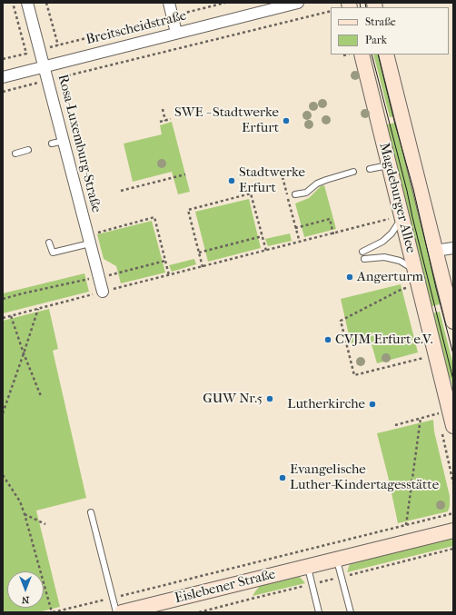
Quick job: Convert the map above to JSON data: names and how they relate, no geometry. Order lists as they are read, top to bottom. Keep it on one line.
{"streets":{"main road":["Magdeburger Allee","Eislebener Straße"],"street":["Breitscheidstraße","Rosa-Luxemburg-Straße"]},"crossings":[["Breitscheidstraße","Rosa-Luxemburg-Straße"]],"places":["SWE - Stadtwerke Erfurt","Stadtwerke Erfurt","Angerturm","CVJM Erfurt e.V.","GUW Nr.5","Lutherkirche","Evangelische Luther-Kindertagesstätte"],"legend":["Straße","Park"],"north":"bottom"}
